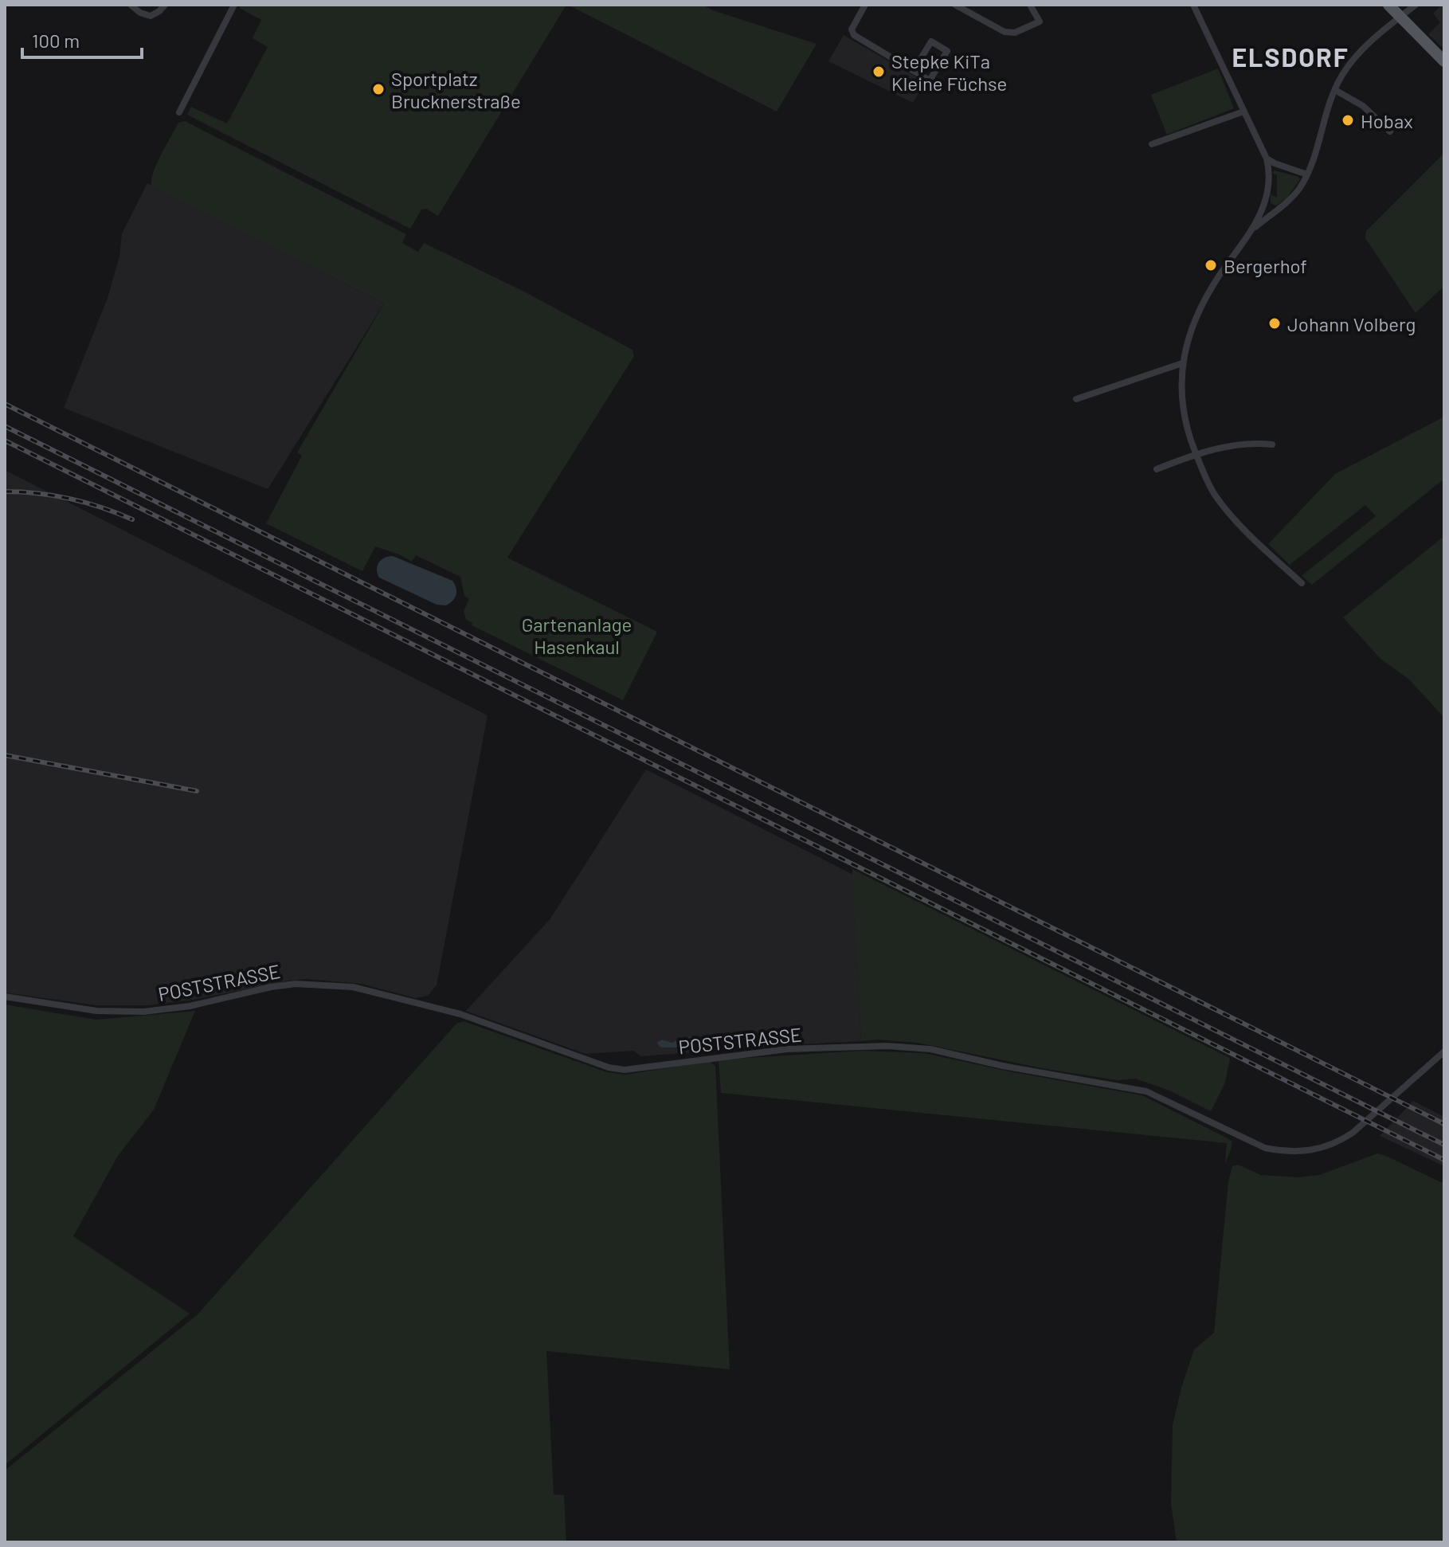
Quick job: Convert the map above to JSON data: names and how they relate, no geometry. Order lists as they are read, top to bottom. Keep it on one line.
{"streets":{"street":["POSTSTRASSE"]},"districts":["ELSDORF"],"parks":["Gartenanlage Hasenkaul"],"places":["Stepke KiTa Kleine Füchse","Sportplatz Brucknerstraße","Hobax","Bergerhof","Johann Volberg"],"scale_bar":"100 m"}
